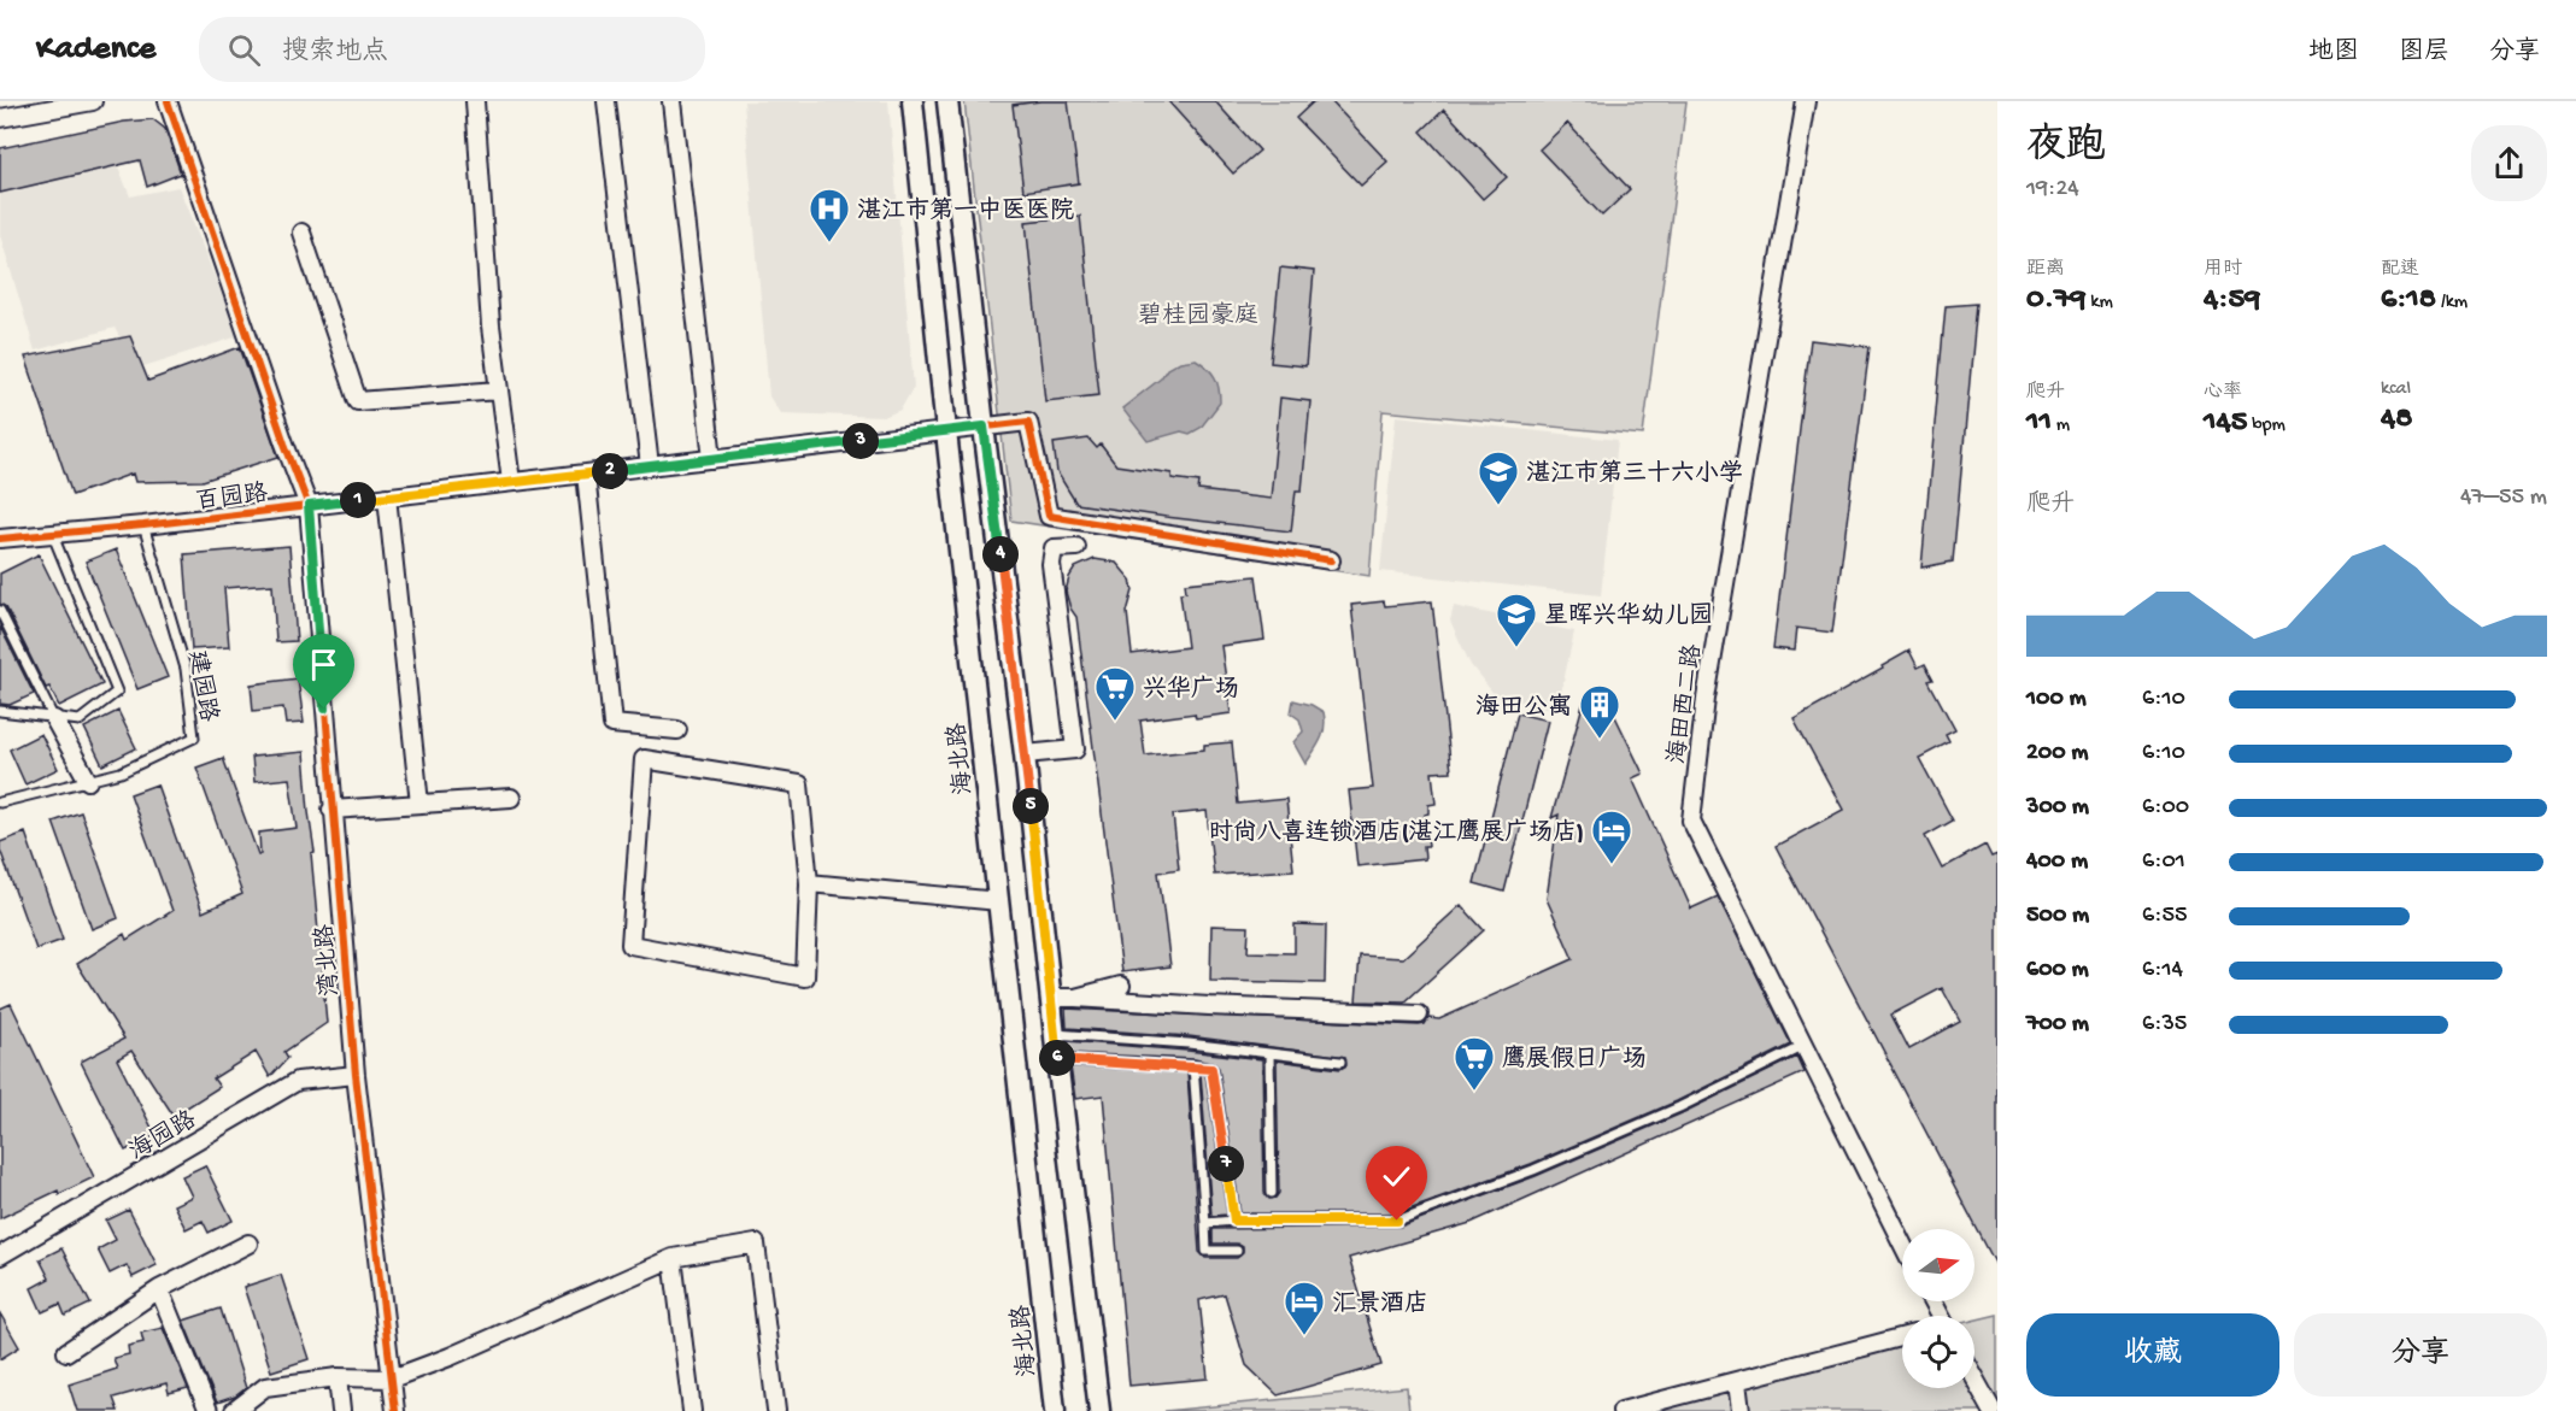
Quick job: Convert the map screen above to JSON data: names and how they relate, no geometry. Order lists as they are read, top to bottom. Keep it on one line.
{"streets":{"street":["百园路","海田西二路","海北路","湾北路","海园路"],"lane":["建园路"]},"crossings":[["百园路","建园路"],["百园路","海北路"],["百园路","湾北路"],["湾北路","海园路"]],"parks":["碧桂园豪庭"],"places":{"hospital":["湛江市第一中医医院"],"school or university":["湛江市第三十六小学","星晖兴华幼儿园"],"supermarket":["兴华广场","鹰展假日广场"],"building":["海田公寓"],"hotel":["时尚八喜连锁酒店(湛江鹰展广场店)","汇景酒店"]},"north":"right","page":{"header":"Kadence","search":"搜索地点","nav":["地图","图层","分享"],"heading":["夜跑","19:24"],"stats":[["距离","0.79 km"],["用时","4:59"],["配速","6:18 /km"],["爬升","11 m"],["心率","145 bpm"],["kcal","48"]],"pins":["3","2","1","4","5","6","7"],"chart":["爬升","47–55 m"],"list":[{"name":"100 m","note":"6:10"},{"name":"200 m","note":"6:10"},{"name":"300 m","note":"6:00"},{"name":"400 m","note":"6:01"},{"name":"500 m","note":"6:55"},{"name":"600 m","note":"6:14"},{"name":"700 m","note":"6:35"}],"buttons":["收藏","分享"]}}
